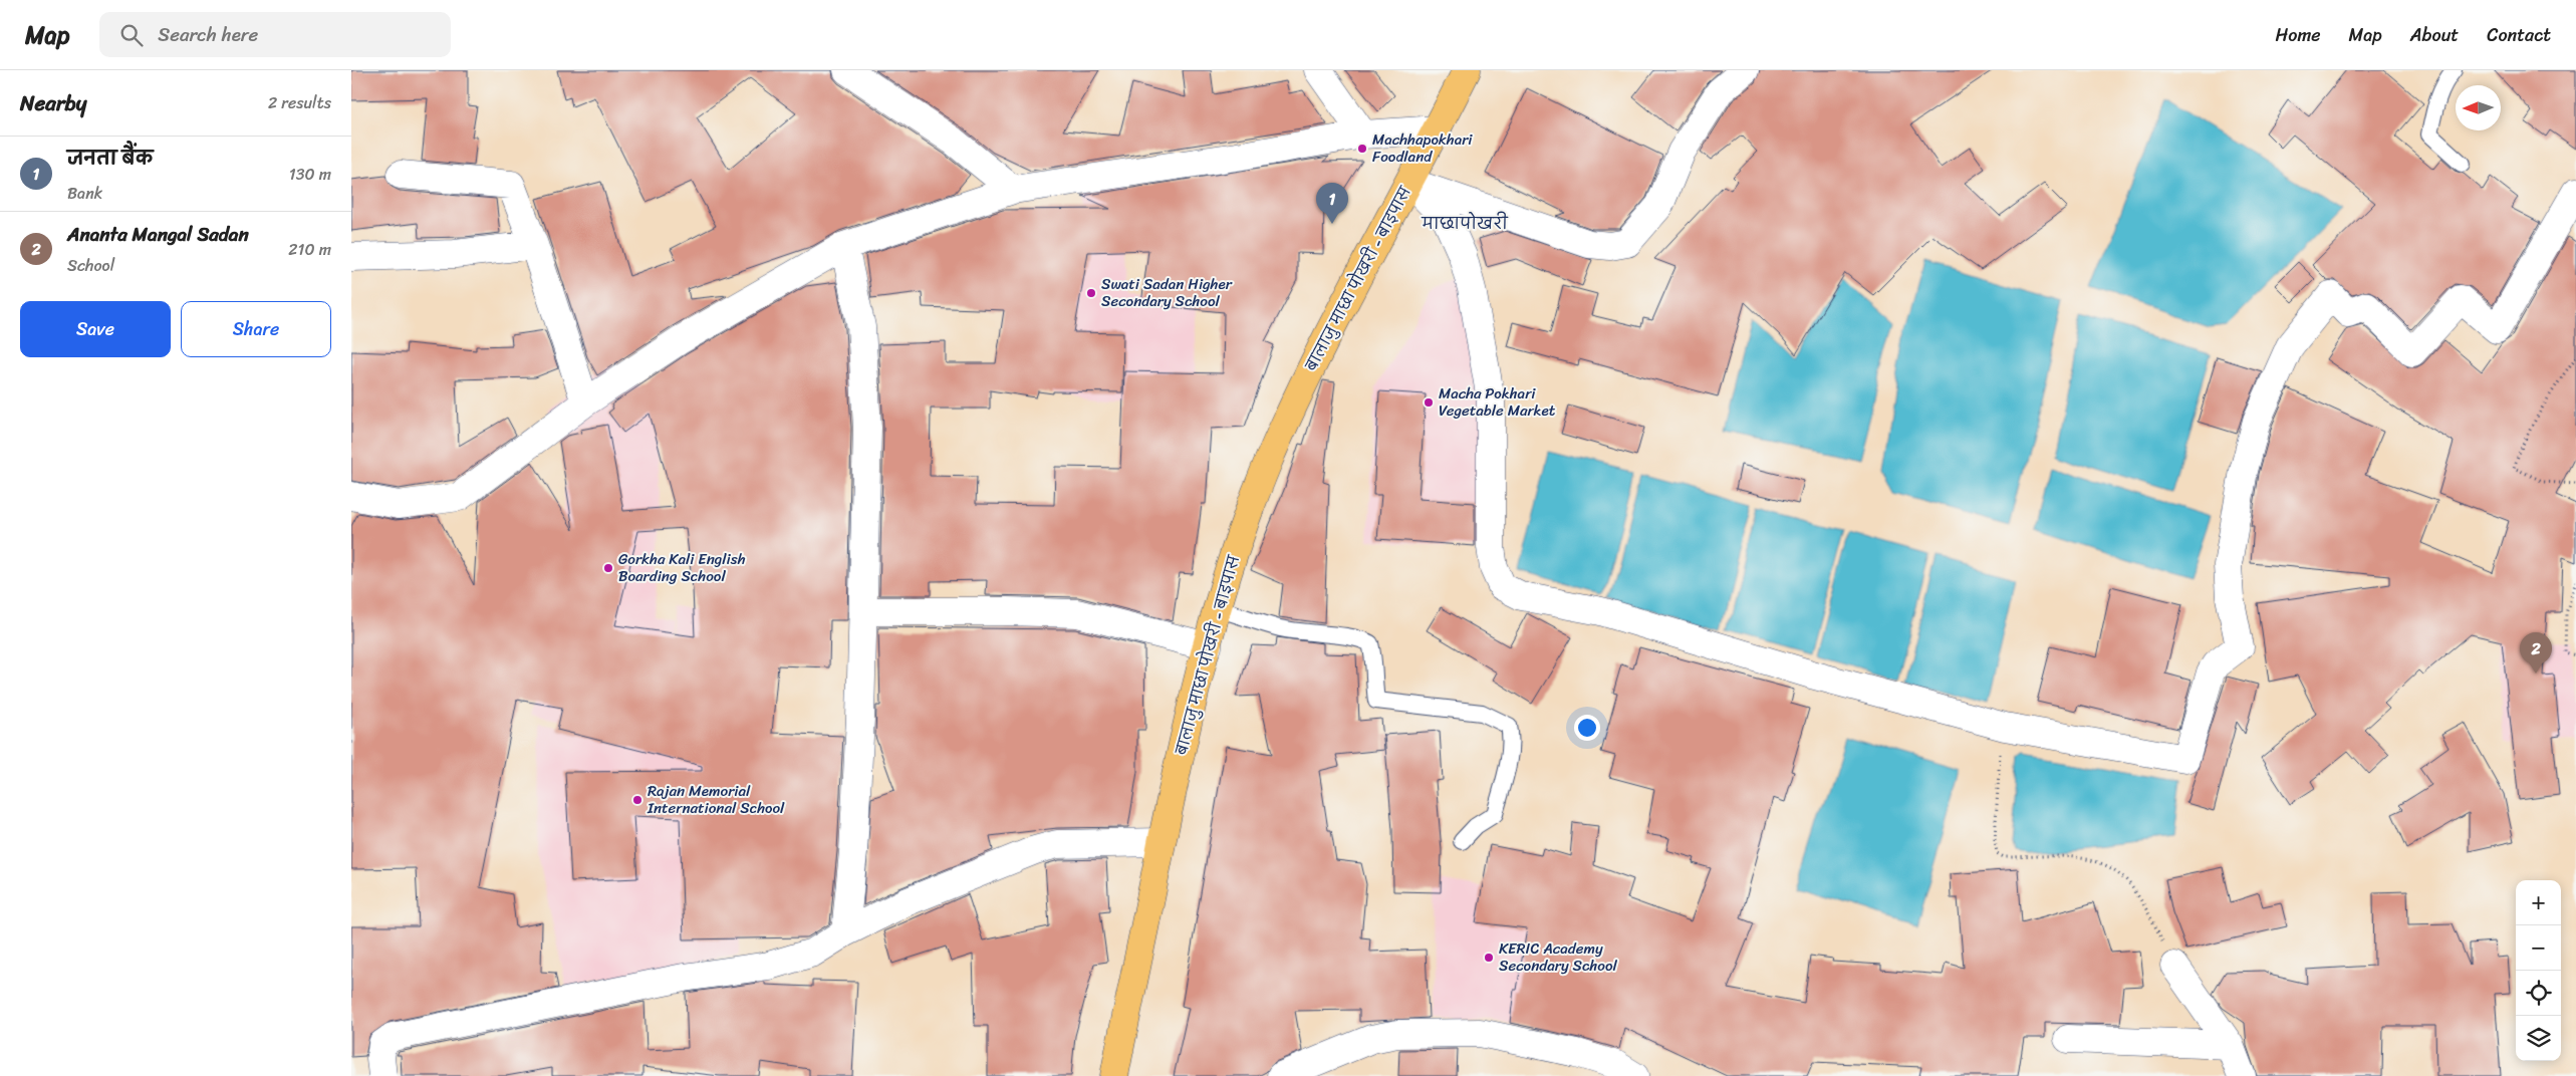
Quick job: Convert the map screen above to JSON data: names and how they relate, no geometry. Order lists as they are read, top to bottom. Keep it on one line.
{"streets":{"main road":["बालाजु माछा पोखरी - बाइपास"]},"districts":["माछापोखरी"],"places":["Machhapokhari Foodland","Swati Sadan Higher Secondary School","Macha Pokhari Vegetable Market","Gorkha Kali English Boarding School","Rajan Memorial International School","KERIC Academy Secondary School"],"north":"left","page":{"header":"Map","search":"Search here","nav":["Home","Map","About","Contact"],"heading":["Nearby","2 results"],"list":[{"mark":"1","name":"जनता बैंक","note":"Bank","value":"130 m"},{"mark":"2","name":"Ananta Mangal Sadan","note":"School","value":"210 m"}],"pins":["1","2"],"buttons":["Save","Share"],"map_buttons":["+","−"]}}
